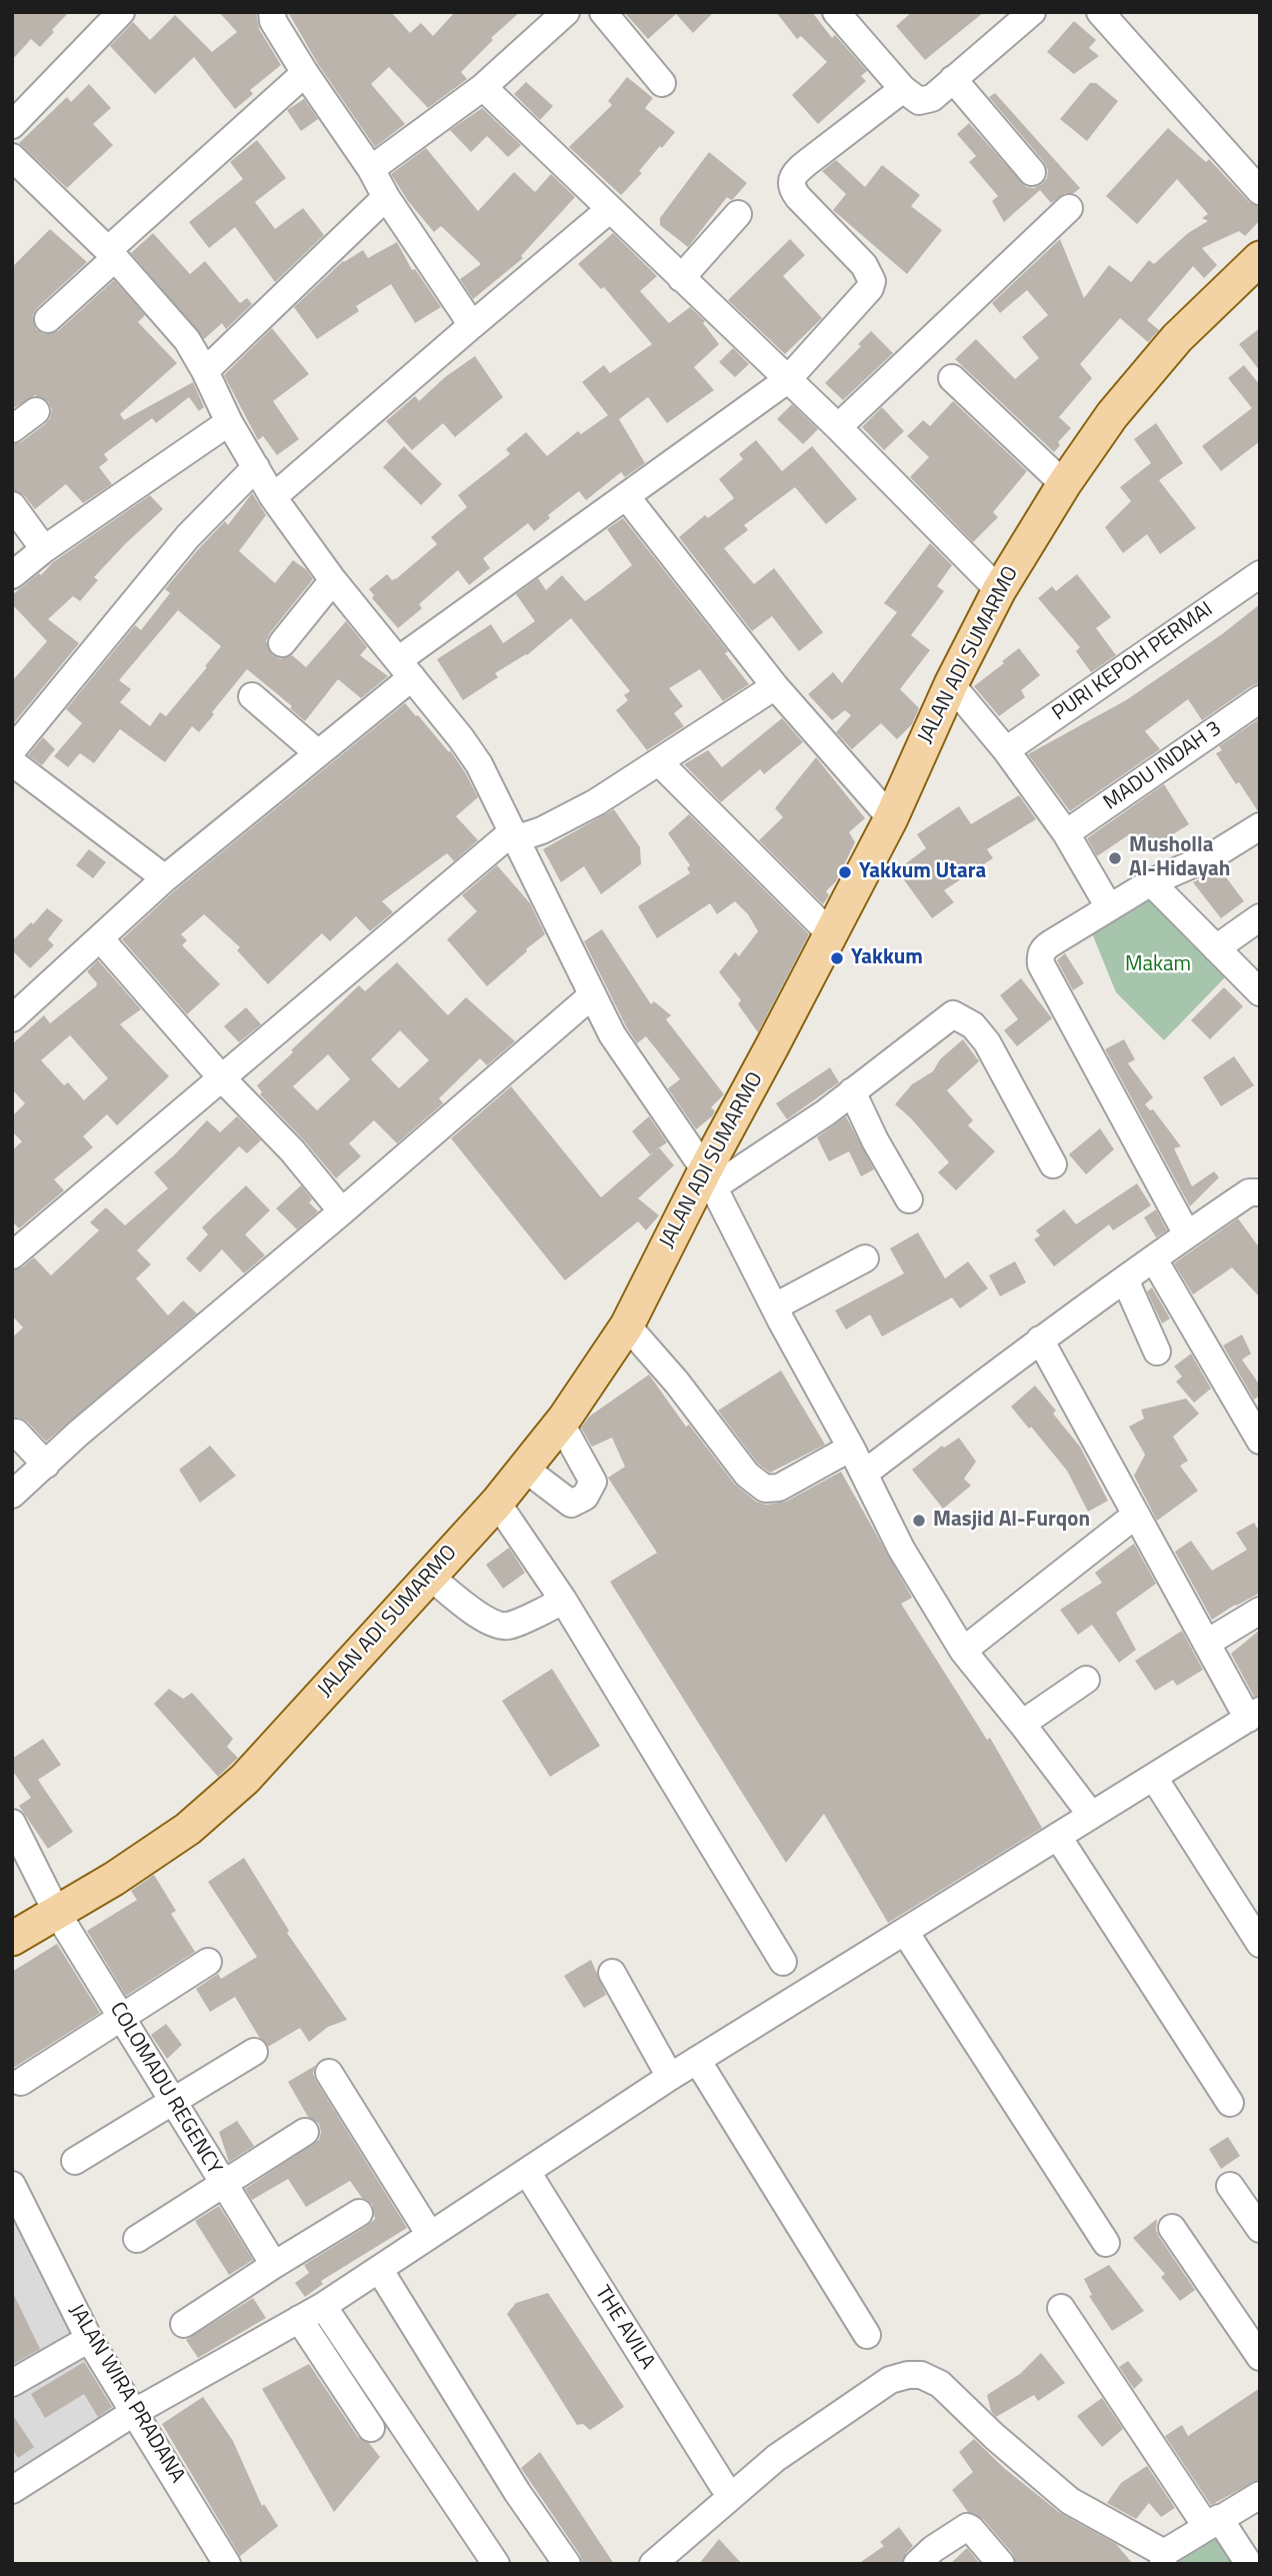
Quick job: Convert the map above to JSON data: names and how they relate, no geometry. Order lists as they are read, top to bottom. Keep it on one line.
{"streets":{"main road":["JALAN ADI SUMARMO"],"street":["PURI KEPOH PERMAI","MADU INDAH 3","COLOMADU REGENCY","THE AVILA","JALAN WIRA PRADANA"]},"crossings":[["JALAN ADI SUMARMO","COLOMADU REGENCY"]],"parks":["Makam"],"places":["Musholla Al-Hidayah","Yakkum Utara","Yakkum","Masjid Al-Furqon"]}
